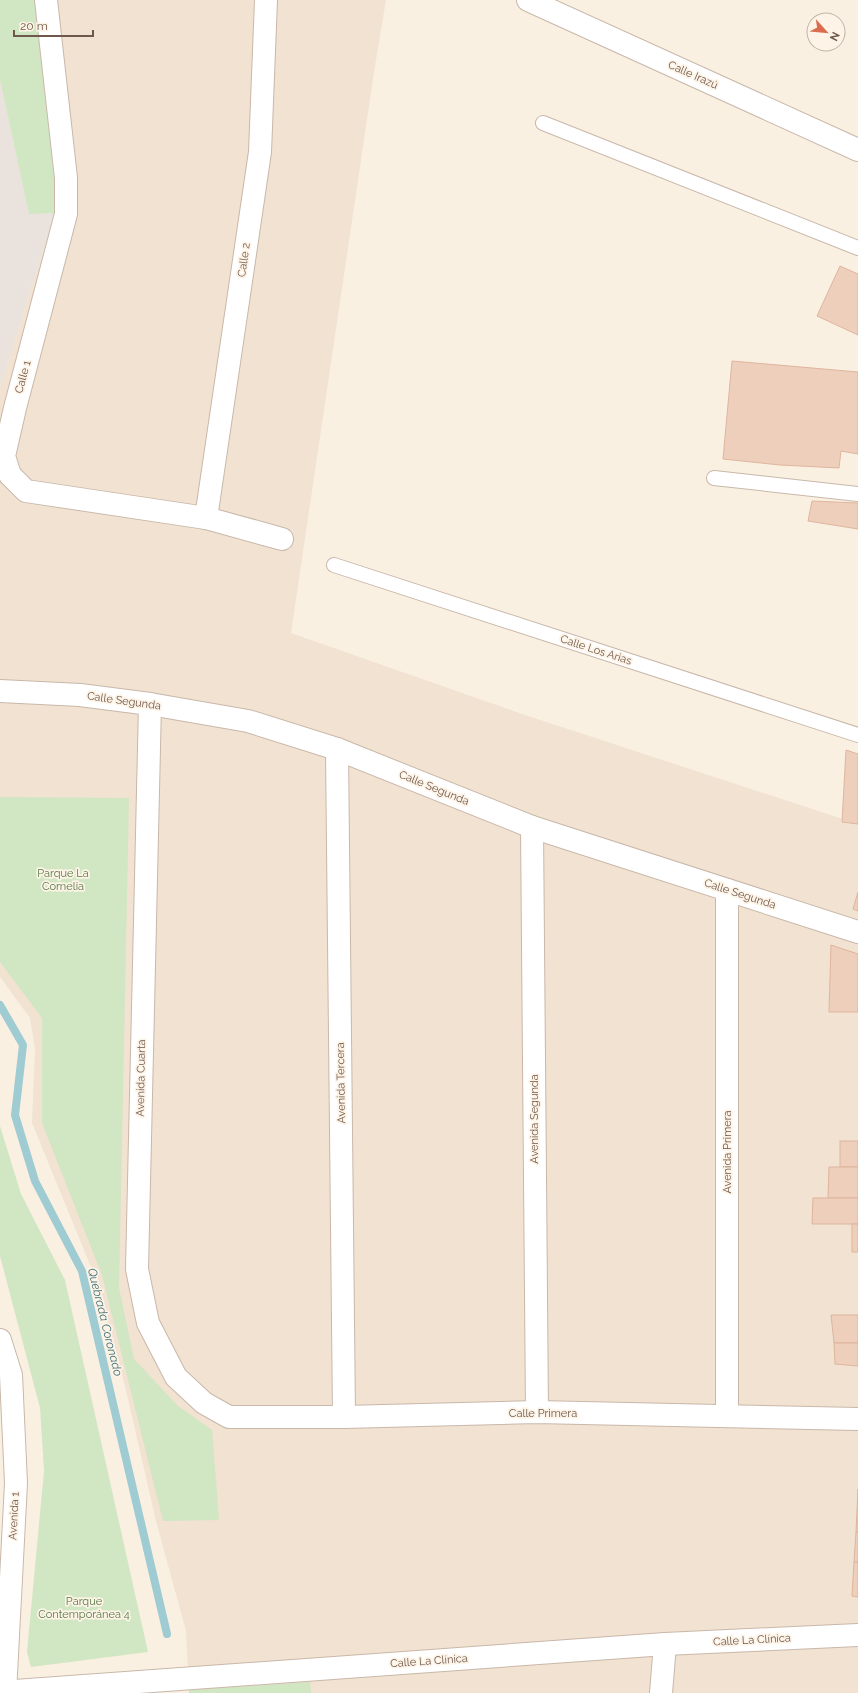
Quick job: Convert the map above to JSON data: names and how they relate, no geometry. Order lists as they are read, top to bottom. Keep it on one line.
{"streets":{"street":["Calle Irazú","Calle 2","Calle 1","Calle Segunda","Avenida Cuarta","Avenida Tercera","Avenida Segunda","Avenida Primera","Calle Primera","Avenida 1","Calle La Clínica"],"lane":["Calle Los Arias"]},"crossings":[["Calle 2","Calle 1"],["Calle Segunda","Avenida Cuarta"],["Calle Segunda","Avenida Tercera"],["Calle Segunda","Avenida Segunda"],["Calle Segunda","Avenida Primera"],["Avenida Cuarta","Calle Primera"],["Avenida Tercera","Calle Primera"],["Avenida Segunda","Calle Primera"],["Avenida Primera","Calle Primera"],["Avenida 1","Calle La Clínica"]],"water":["Quebrada Coronado"],"parks":["Parque La Cornelia","Parque Contemporánea 4"],"scale_bar":"20 m","north":"bottom right"}
